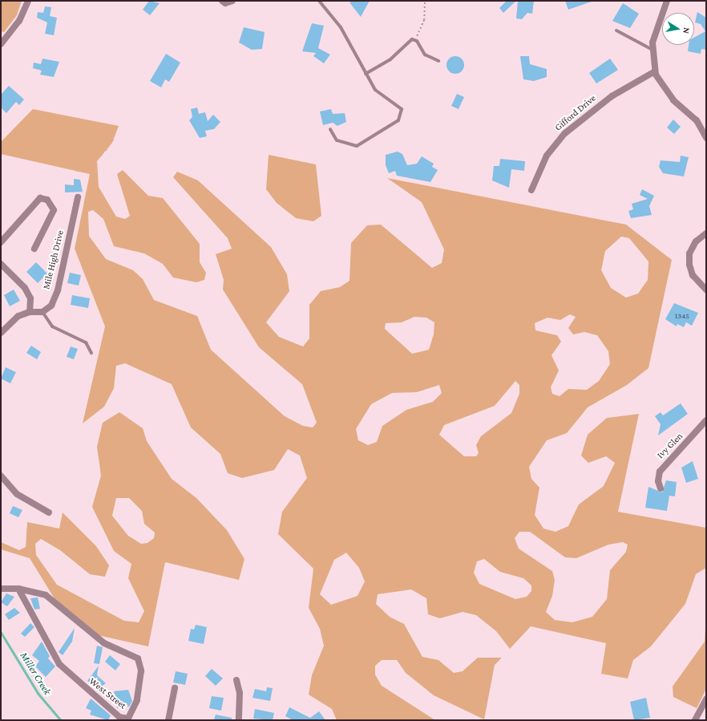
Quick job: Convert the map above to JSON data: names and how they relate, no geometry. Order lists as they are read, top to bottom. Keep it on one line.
{"streets":{"street":["Gifford Drive","Mile High Drive","Ivy Glen","West Street"]},"water":["Miller Creek"],"house_numbers":["1345"],"north":"right"}
